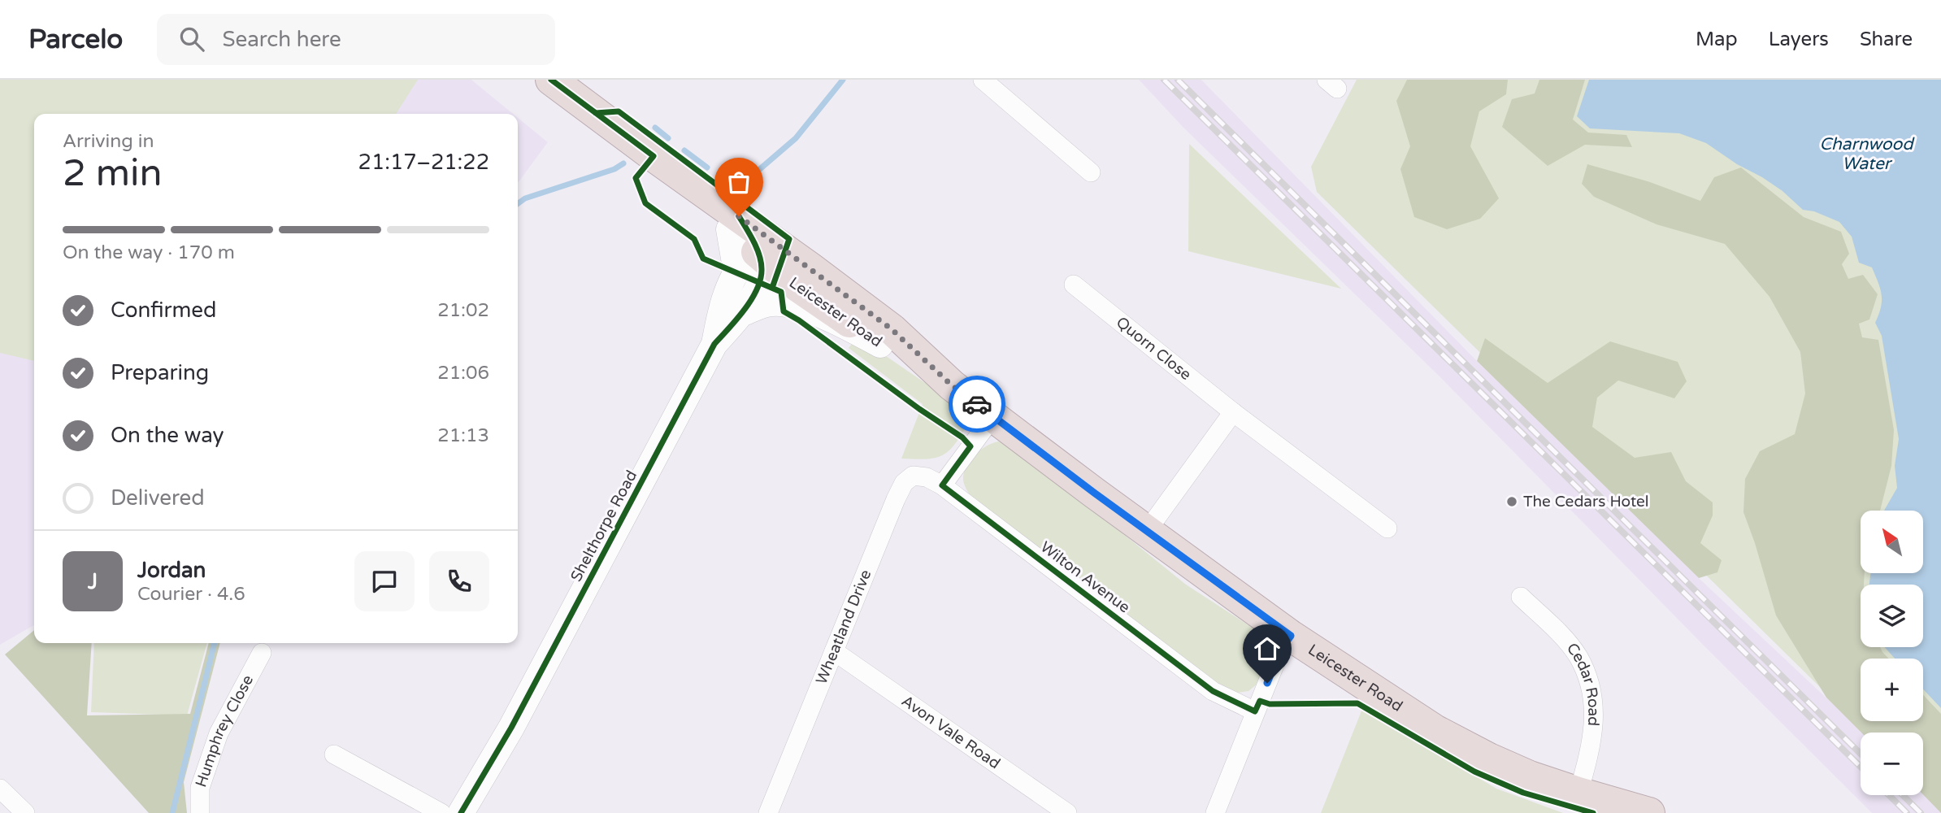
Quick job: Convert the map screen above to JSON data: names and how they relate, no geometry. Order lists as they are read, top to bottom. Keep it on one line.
{"streets":{"highway":["Leicester Road"],"street":["Quorn Close","Shelthorpe Road","Wilton Avenue","Wheatland Drive","Cedar Road","Humphrey Close","Avon Vale Road"]},"crossings":[["Leicester Road","Shelthorpe Road"],["Leicester Road","Cedar Road"],["Wilton Avenue","Wheatland Drive"],["Wheatland Drive","Avon Vale Road"]],"water":["Charnwood Water"],"places":["The Cedars Hotel"],"north":"top left","page":{"header":"Parcelo","search":"Search here","nav":["Map","Layers","Share"],"heading":["2 min","Arriving in","21:17–21:22"],"panel":["Jordan","Courier · 4.6"],"bar":"On the way · 170 m","list":[["Confirmed","21:02"],["Preparing","21:06"],["On the way","21:13"],"Delivered"],"map_buttons":["+","−"],"round":"J"}}
